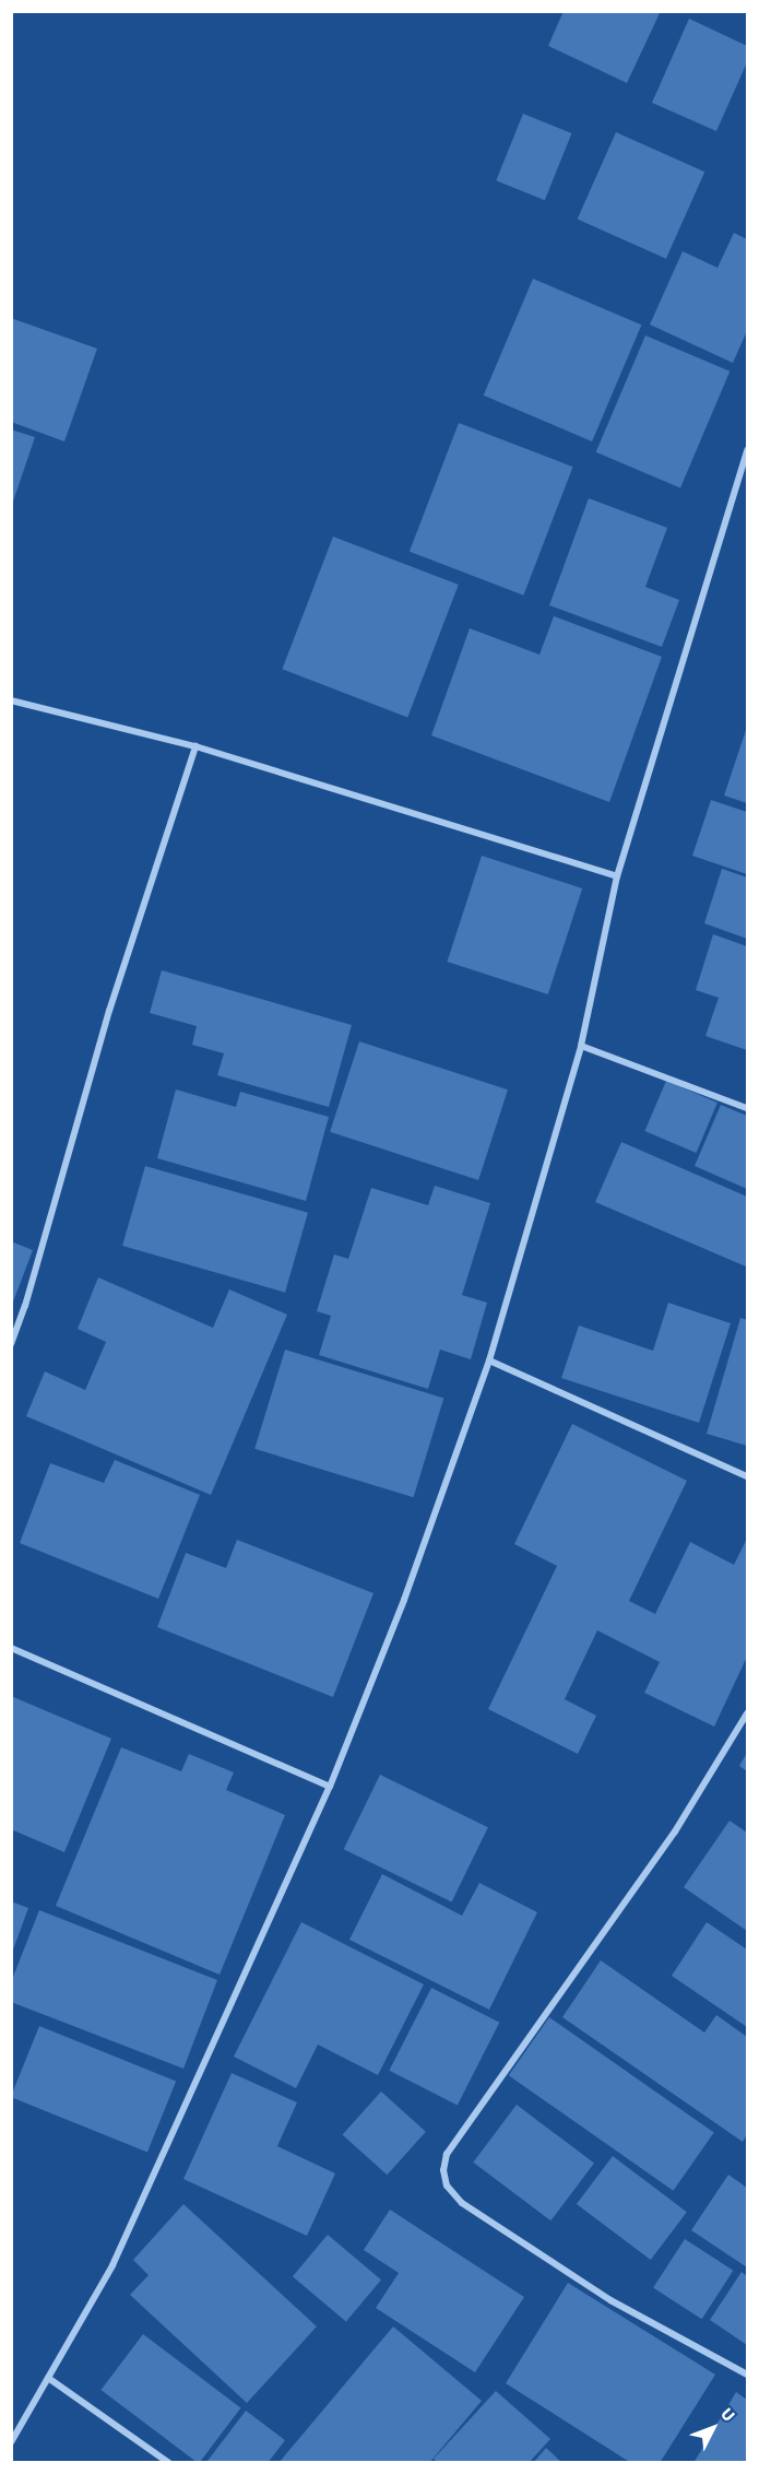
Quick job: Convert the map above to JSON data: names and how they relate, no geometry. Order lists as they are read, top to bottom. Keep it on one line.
{"north":"top right"}
